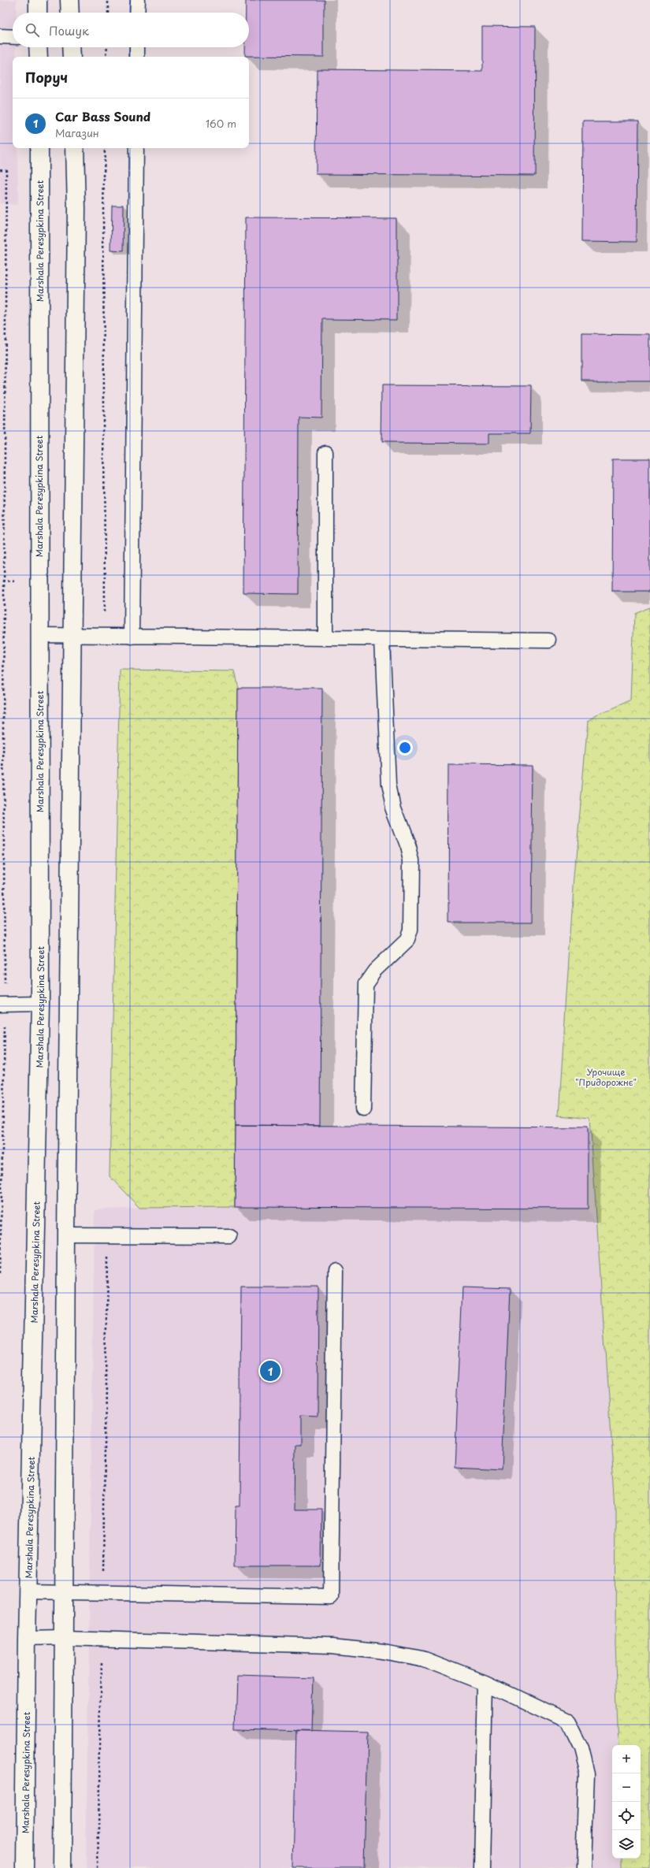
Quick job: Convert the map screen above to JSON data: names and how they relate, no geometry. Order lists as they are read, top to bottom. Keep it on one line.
{"streets":{"main road":["Marshala Peresypkina Street"]},"parks":["Урочище \"Придорожнє\""],"page":{"search":"Пошук","heading":"Поруч","list":[{"mark":"1","name":"Car Bass Sound","note":"Магазин","value":"160 m"}],"pins":"1","map_buttons":["+","−"]}}
